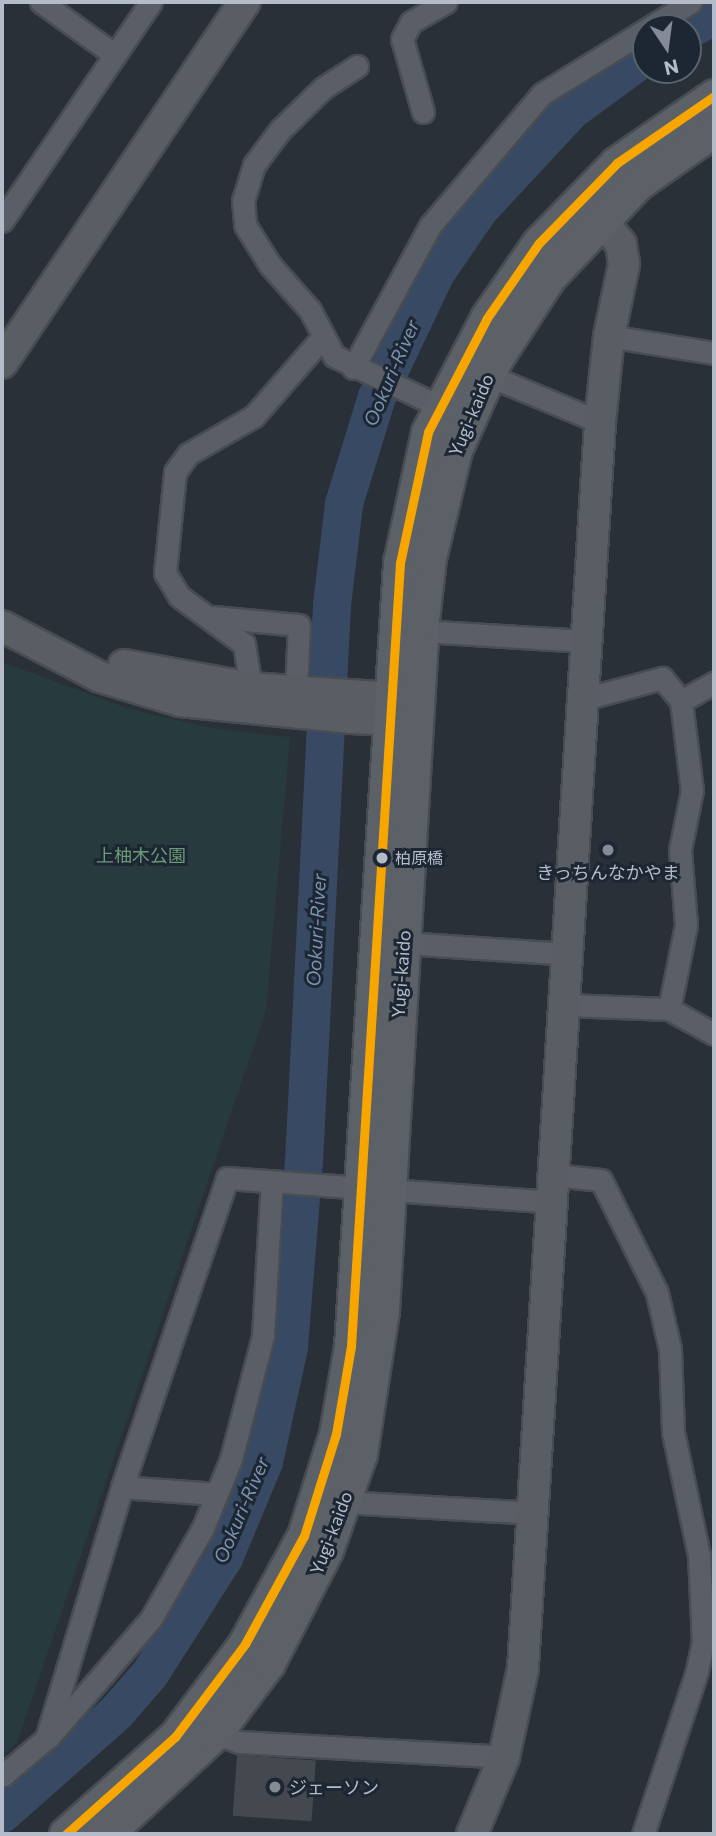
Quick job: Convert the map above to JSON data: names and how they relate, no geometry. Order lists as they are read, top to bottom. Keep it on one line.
{"streets":{"main road":["Yugi-kaido"]},"water":["Ookuri-River"],"parks":["上柚木公園"],"places":["きっちんなかやま","柏原橋","ジェーソン"],"north":"bottom"}
